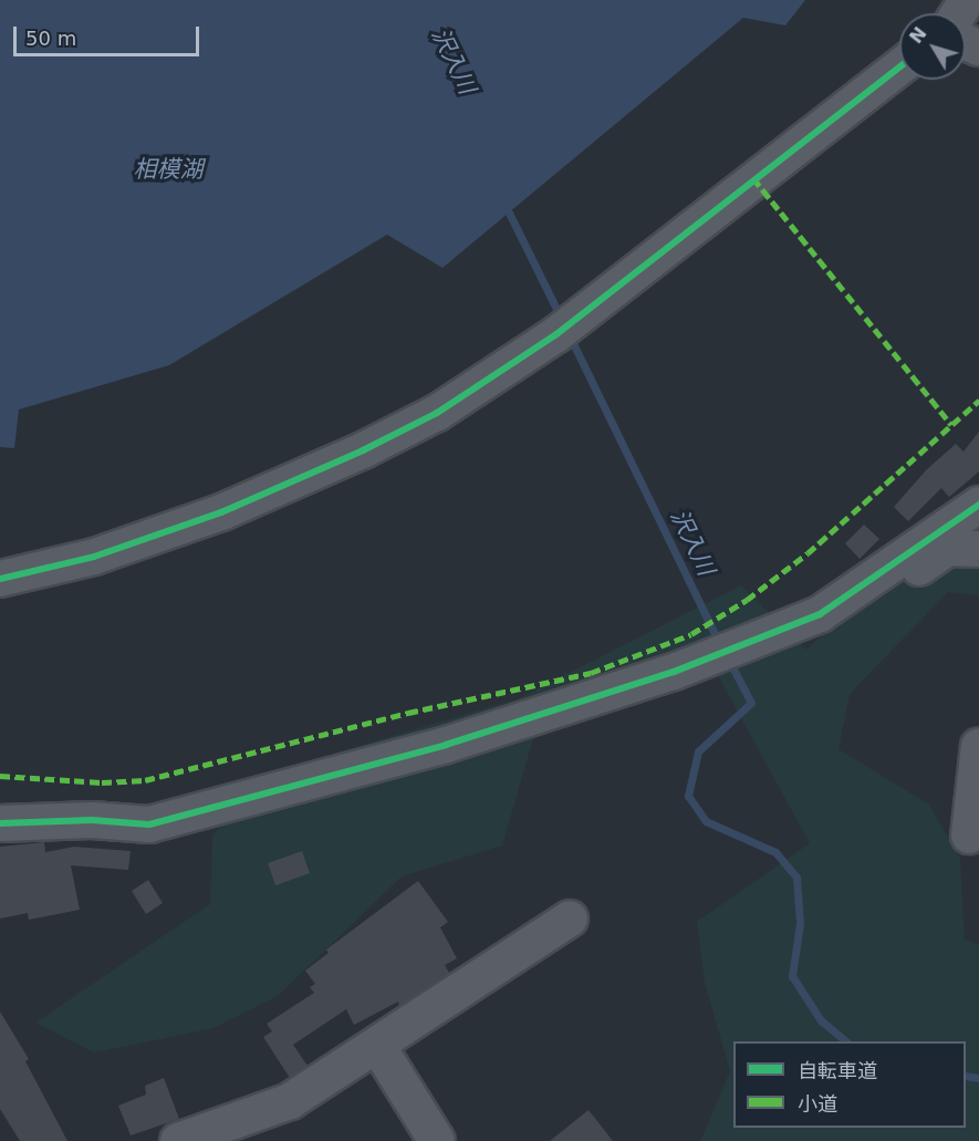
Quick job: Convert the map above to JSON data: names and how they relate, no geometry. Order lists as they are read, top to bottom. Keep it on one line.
{"water":["沢入川","相模湖"],"legend":["自転車道","小道"],"scale_bar":"50 m","north":"top left"}
